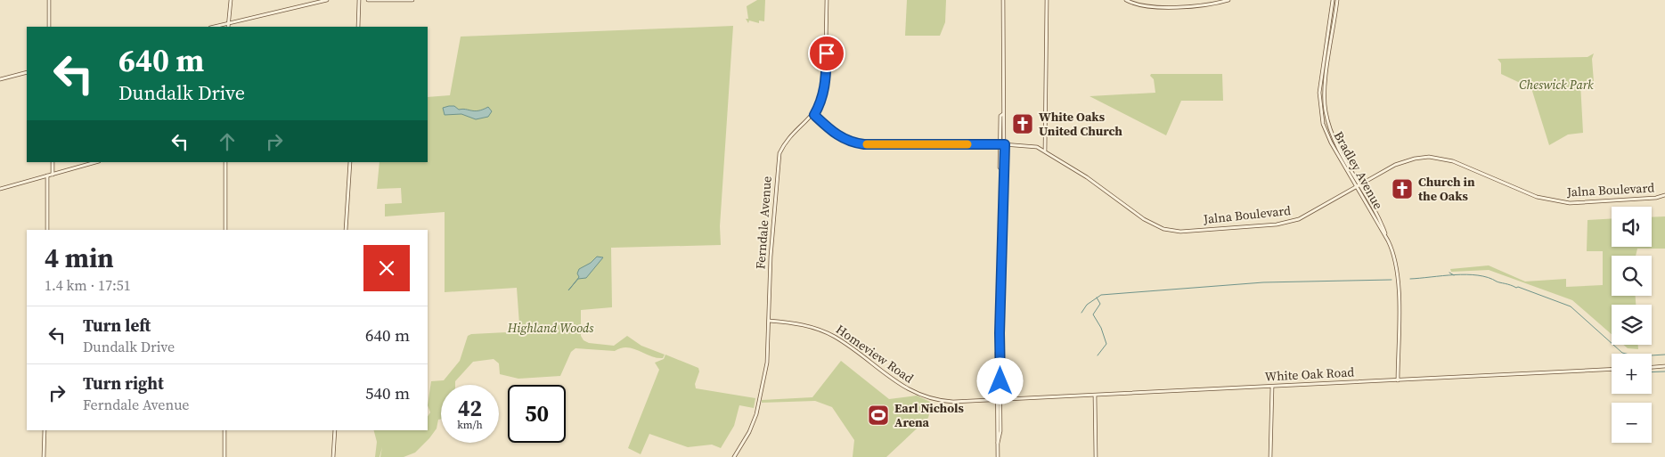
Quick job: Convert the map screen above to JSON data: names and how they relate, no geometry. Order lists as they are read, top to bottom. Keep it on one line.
{"streets":{"street":["Bradley Avenue","Jalna Boulevard","Ferndale Avenue","Homeview Road","White Oak Road"]},"crossings":[["Bradley Avenue","Jalna Boulevard"],["Bradley Avenue","White Oak Road"],["Jalna Boulevard","Ferndale Avenue"],["Ferndale Avenue","Homeview Road"],["Homeview Road","White Oak Road"]],"parks":["Cheswick Park","Highland Woods"],"places":{"church":["White Oaks United Church","Church in the Oaks"],"sports":["Earl Nichols Arena"]},"page":{"turn":["640 m","Dundalk Drive"],"map_buttons":["+","−"],"heading":["4 min","1.4 km · 17:51"],"list":[{"name":"Turn left","note":"Dundalk Drive","value":"640 m"},{"name":"Turn right","note":"Ferndale Avenue","value":"540 m"}],"speed":"42 km/h","limit":"50"}}
